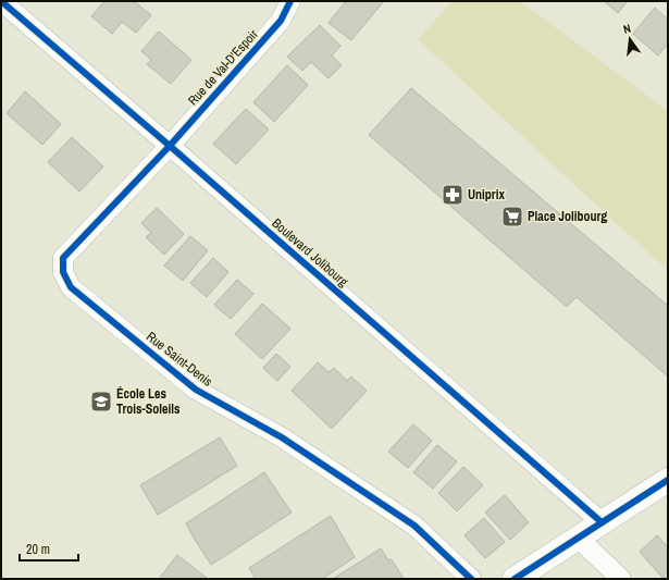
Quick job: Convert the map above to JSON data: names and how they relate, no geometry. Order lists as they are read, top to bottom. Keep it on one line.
{"streets":{"street":["Rue de Val-D'Espoir","Boulevard Jolibourg","Rue Saint-Denis"]},"crossings":[["Rue de Val-D'Espoir","Boulevard Jolibourg"],["Rue de Val-D'Espoir","Rue Saint-Denis"],["Boulevard Jolibourg","Rue Saint-Denis"]],"places":{"pharmacy":["Uniprix"],"supermarket":["Place Jolibourg"],"school or university":["École Les Trois-Soleils"]},"scale_bar":"20 m","north":"top"}
